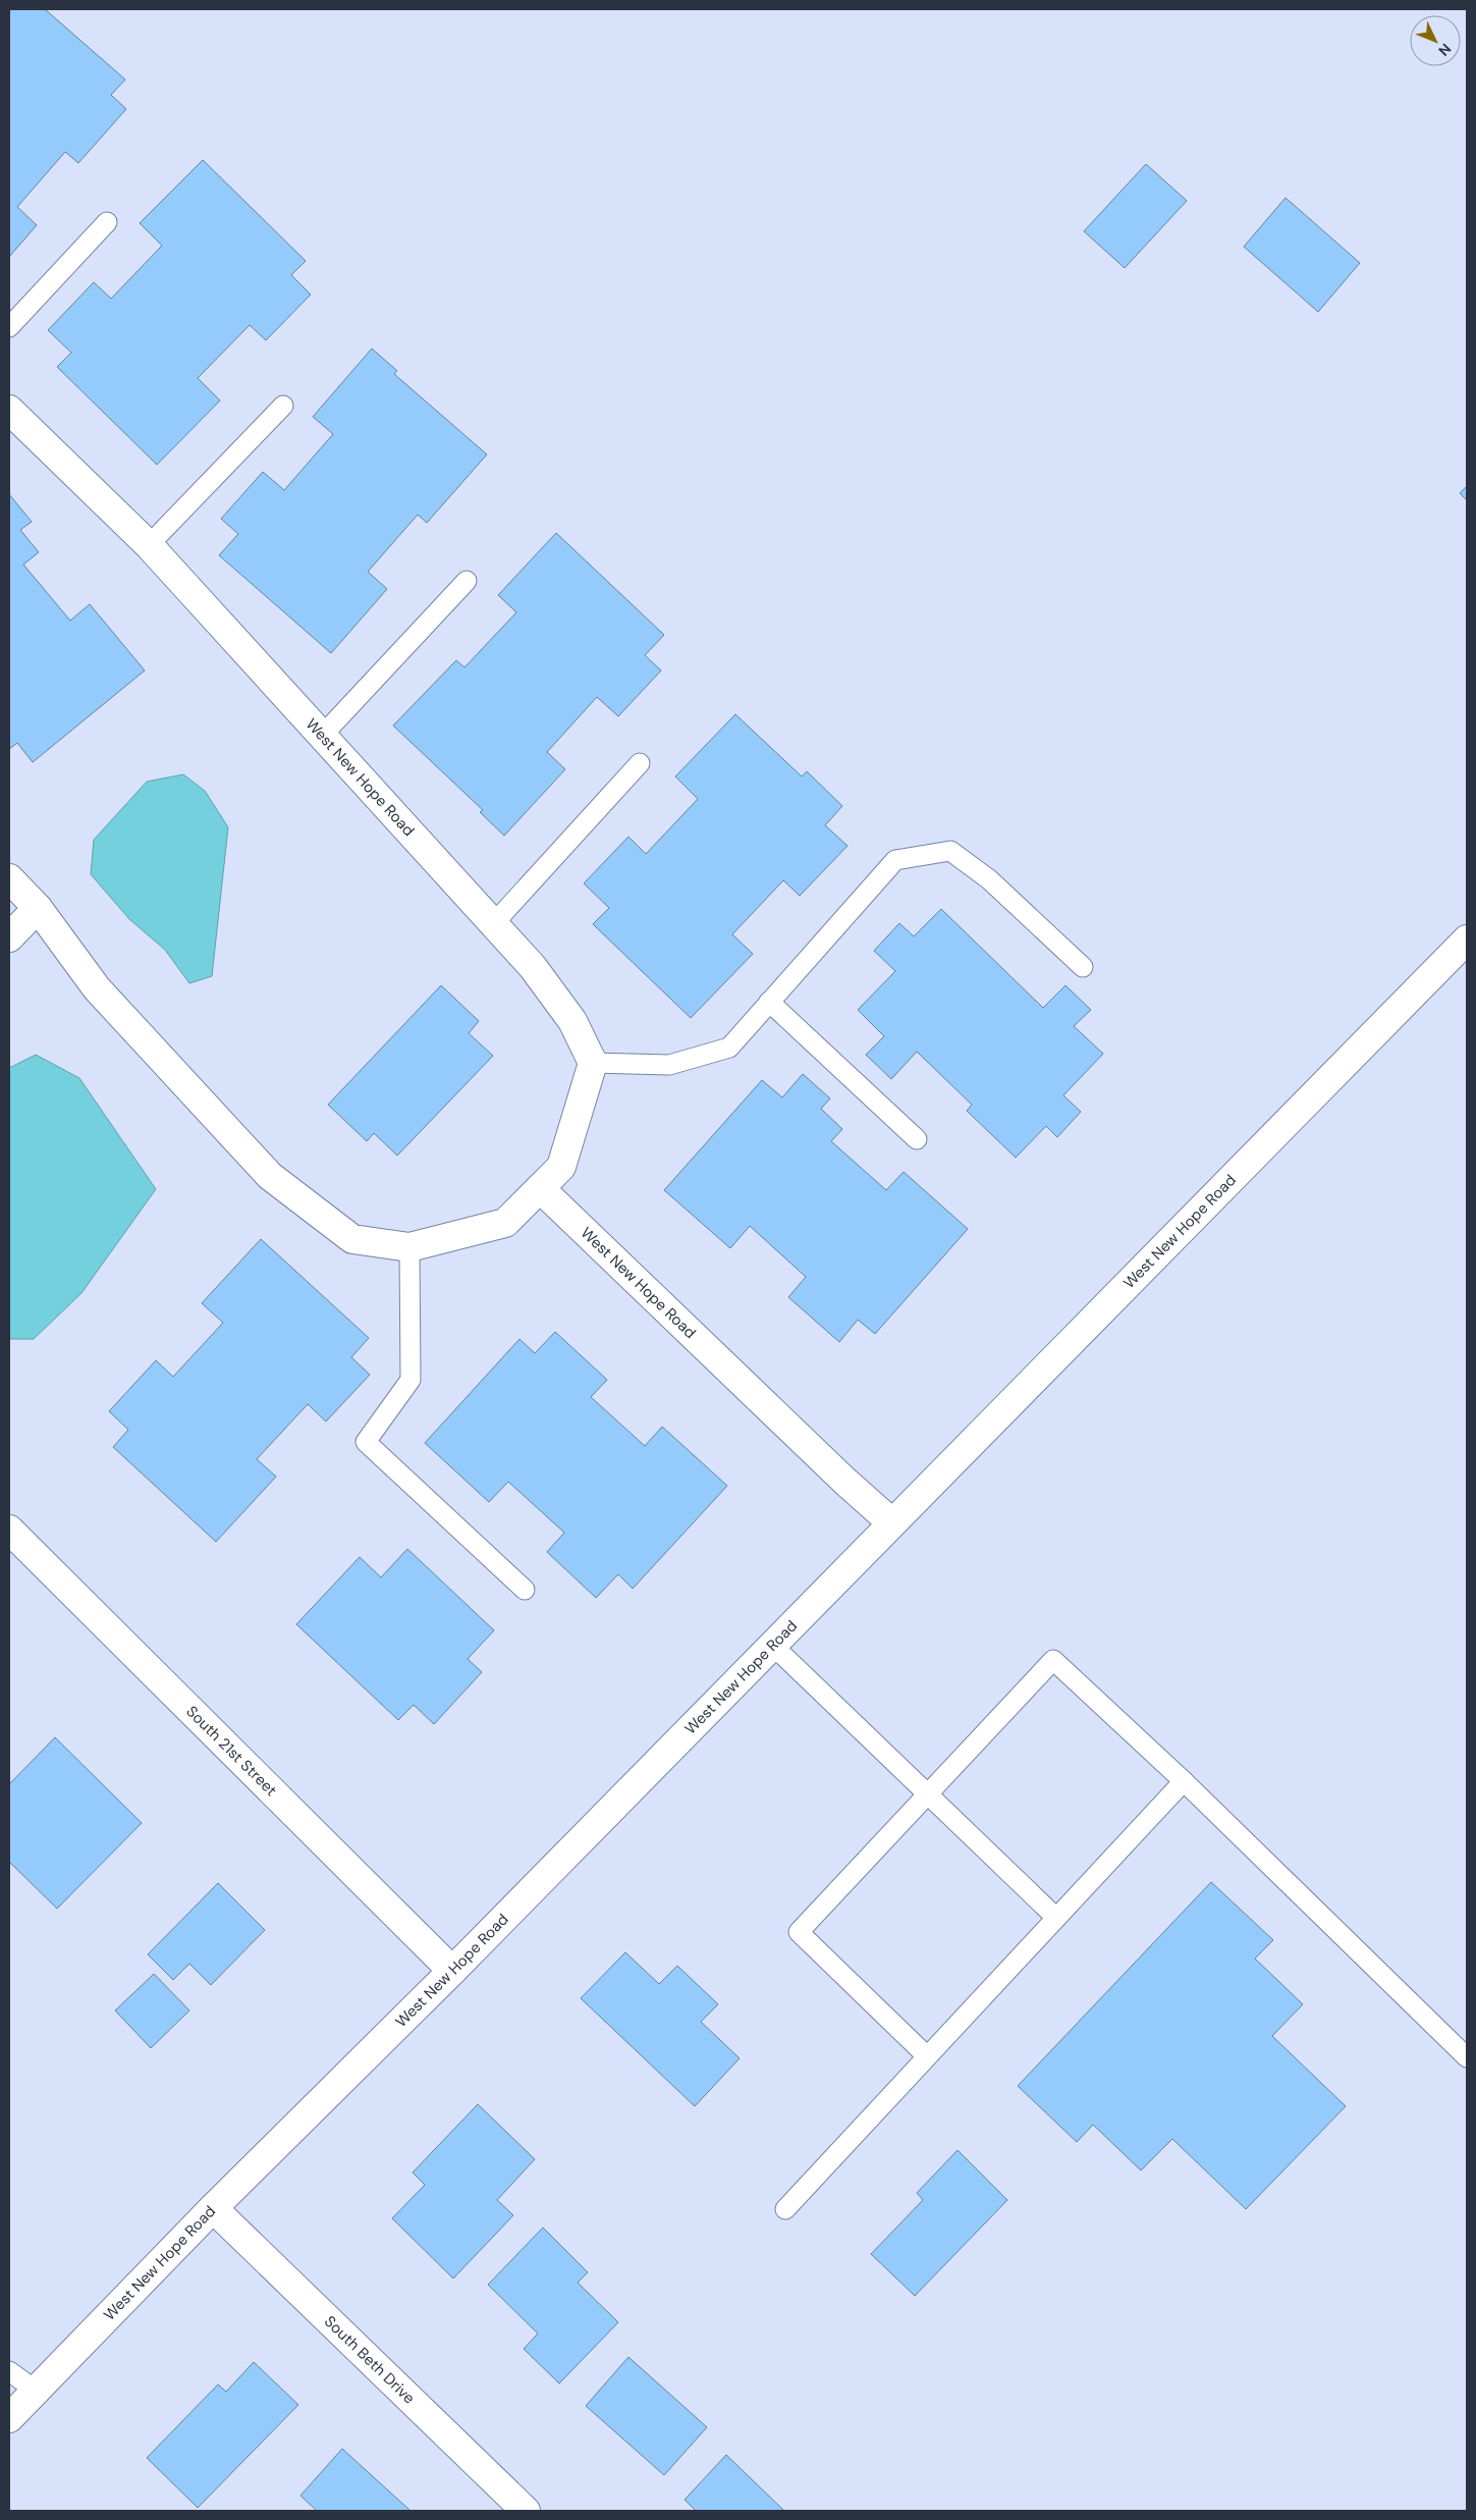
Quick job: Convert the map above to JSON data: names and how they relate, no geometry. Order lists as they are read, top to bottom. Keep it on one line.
{"streets":{"street":["West New Hope Road","South 21st Street","South Beth Drive"]},"crossings":[["West New Hope Road","South 21st Street"],["West New Hope Road","South Beth Drive"]],"north":"bottom right"}
